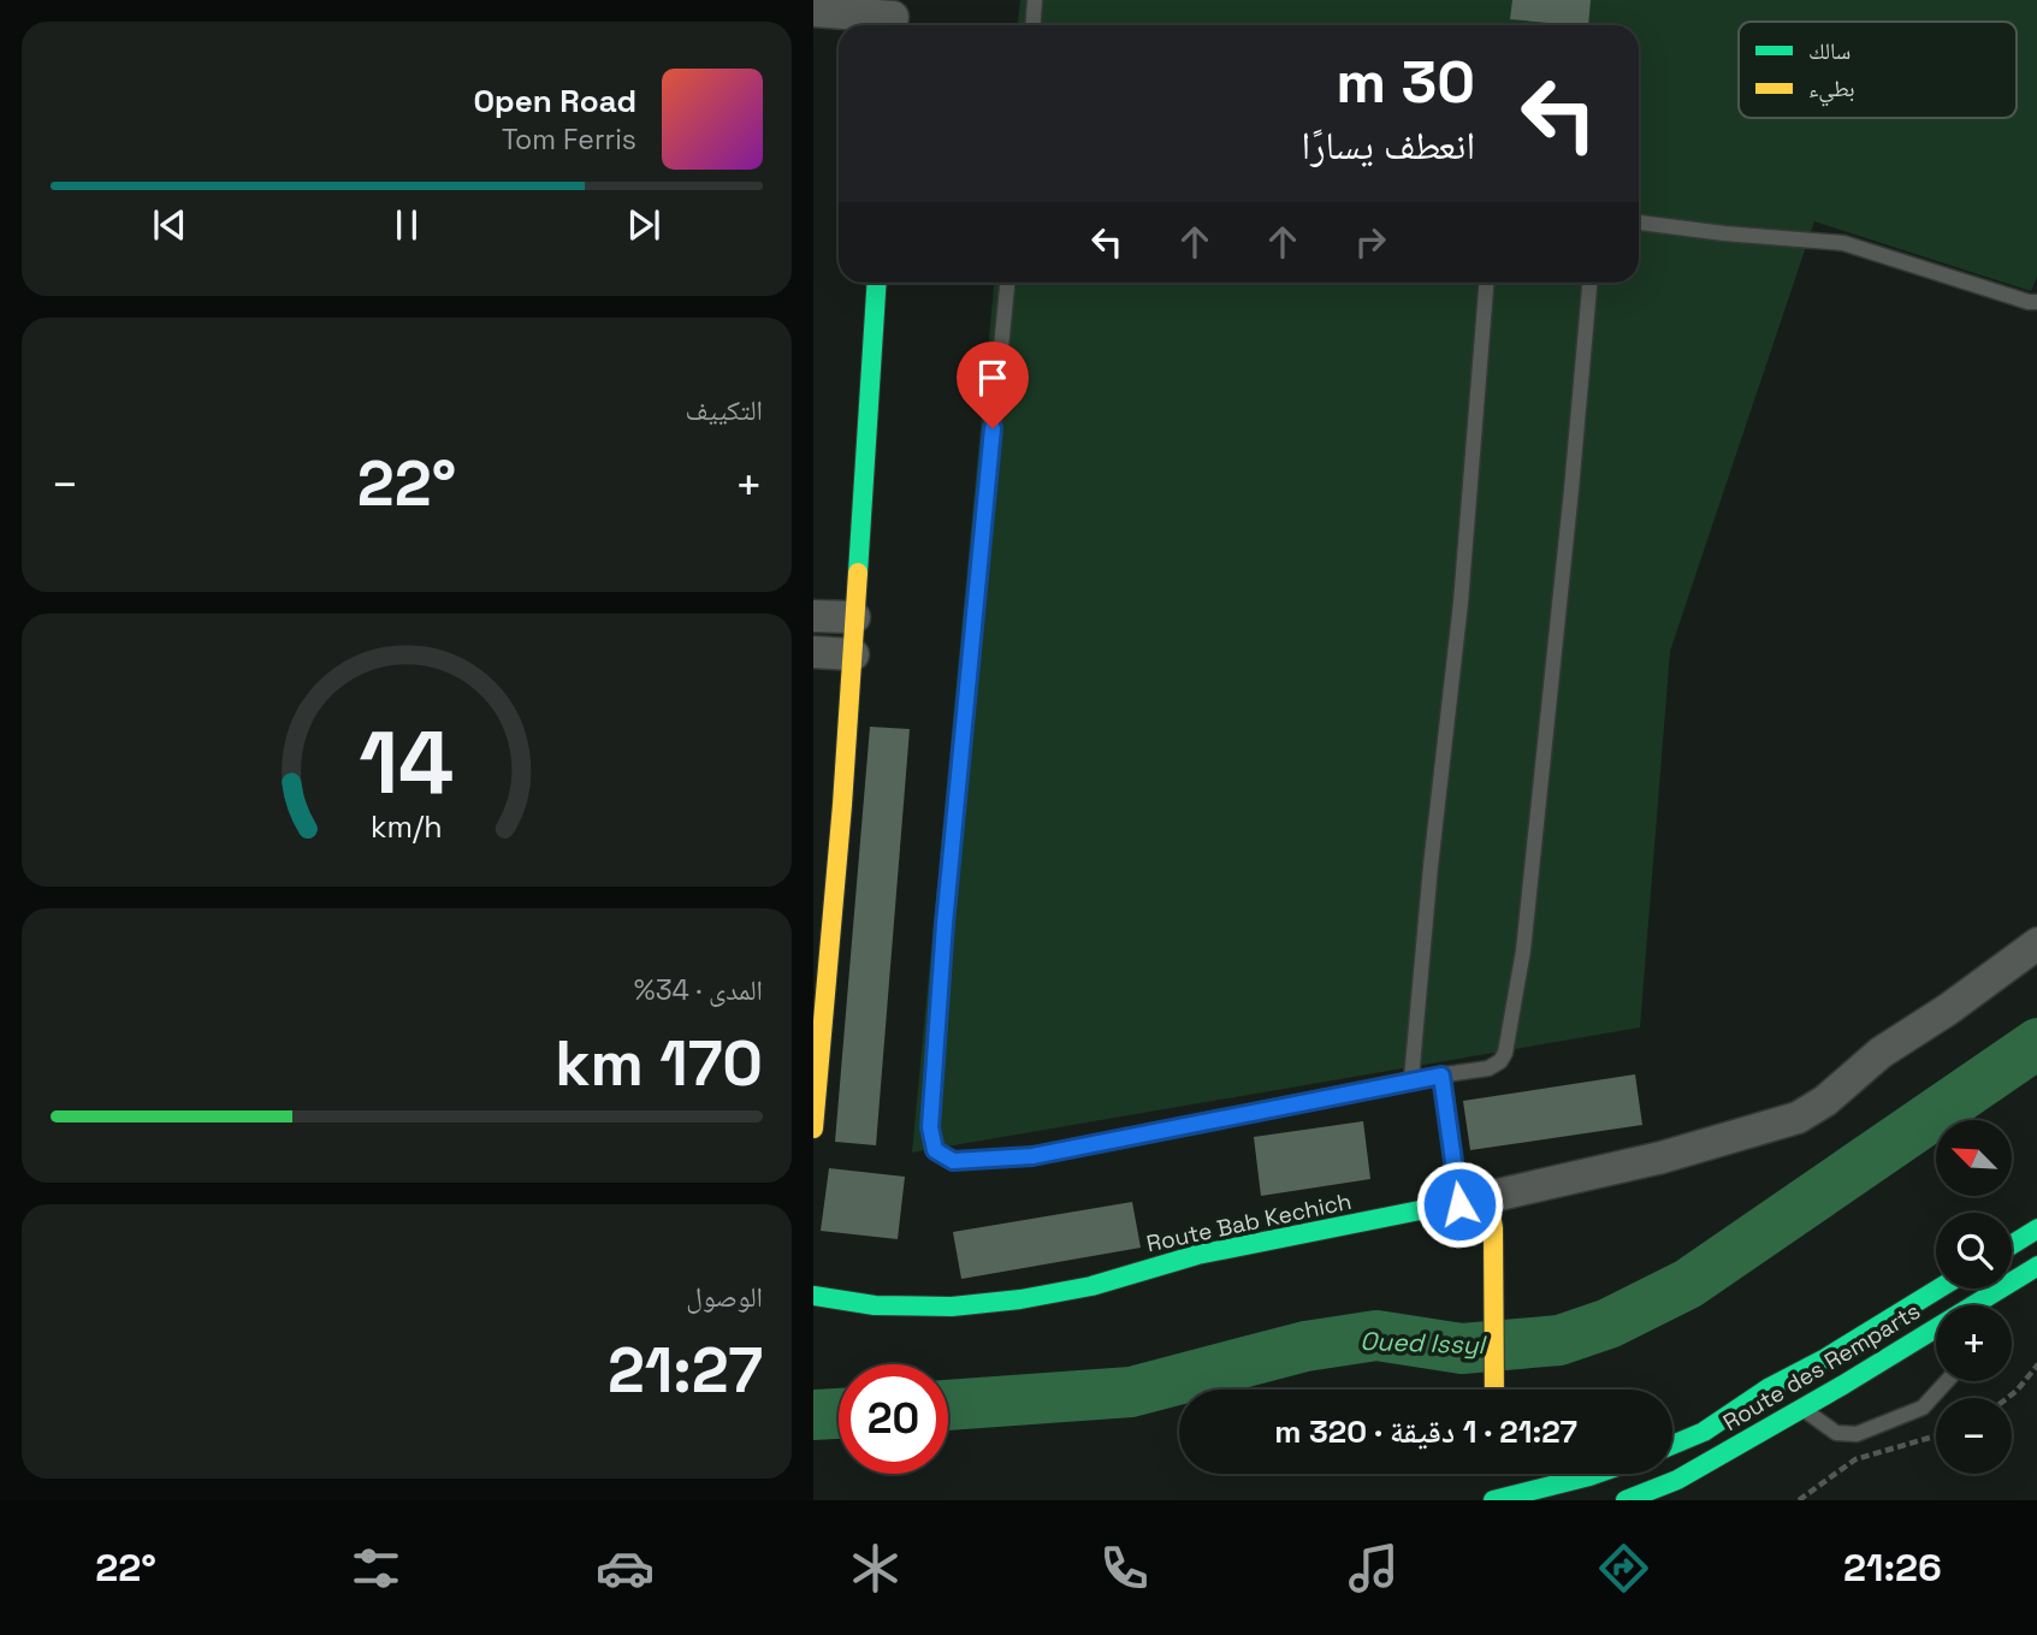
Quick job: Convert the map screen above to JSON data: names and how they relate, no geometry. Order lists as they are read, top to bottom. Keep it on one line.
{"streets":{"street":["Route Bab Kechich","Route des Remparts"]},"water":["Oued Issyl"],"legend":["سالك","بطيء"],"north":"top left","page":{"turn":["30 m","انعطف يسارًا"],"song":["Open Road","Tom Ferris"],"tile":["التكييف",["المدى · 34%","170 km"],["الوصول","21:27"]],"heat":["−","22°","+"],"map_buttons":["+","−"],"limit":"20","trip":"21:27 · 1 دقيقة · 320 m","tabs":["21:26","22°"],"gauge":["14","km/h"]}}
